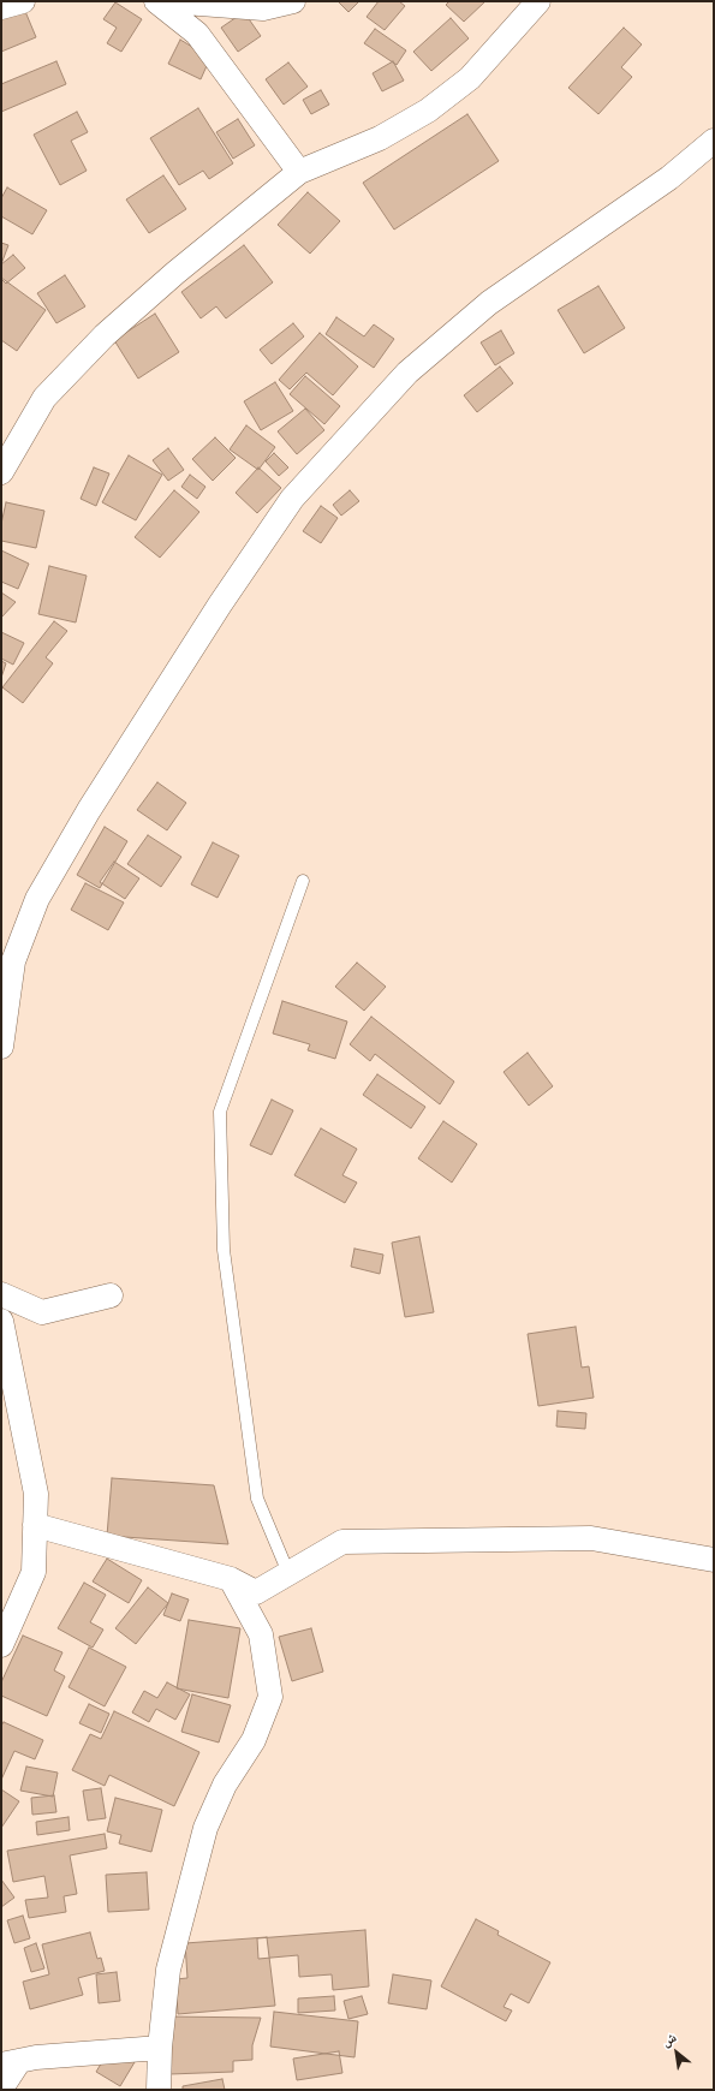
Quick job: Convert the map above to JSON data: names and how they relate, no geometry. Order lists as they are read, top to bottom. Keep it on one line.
{"north":"top left"}
